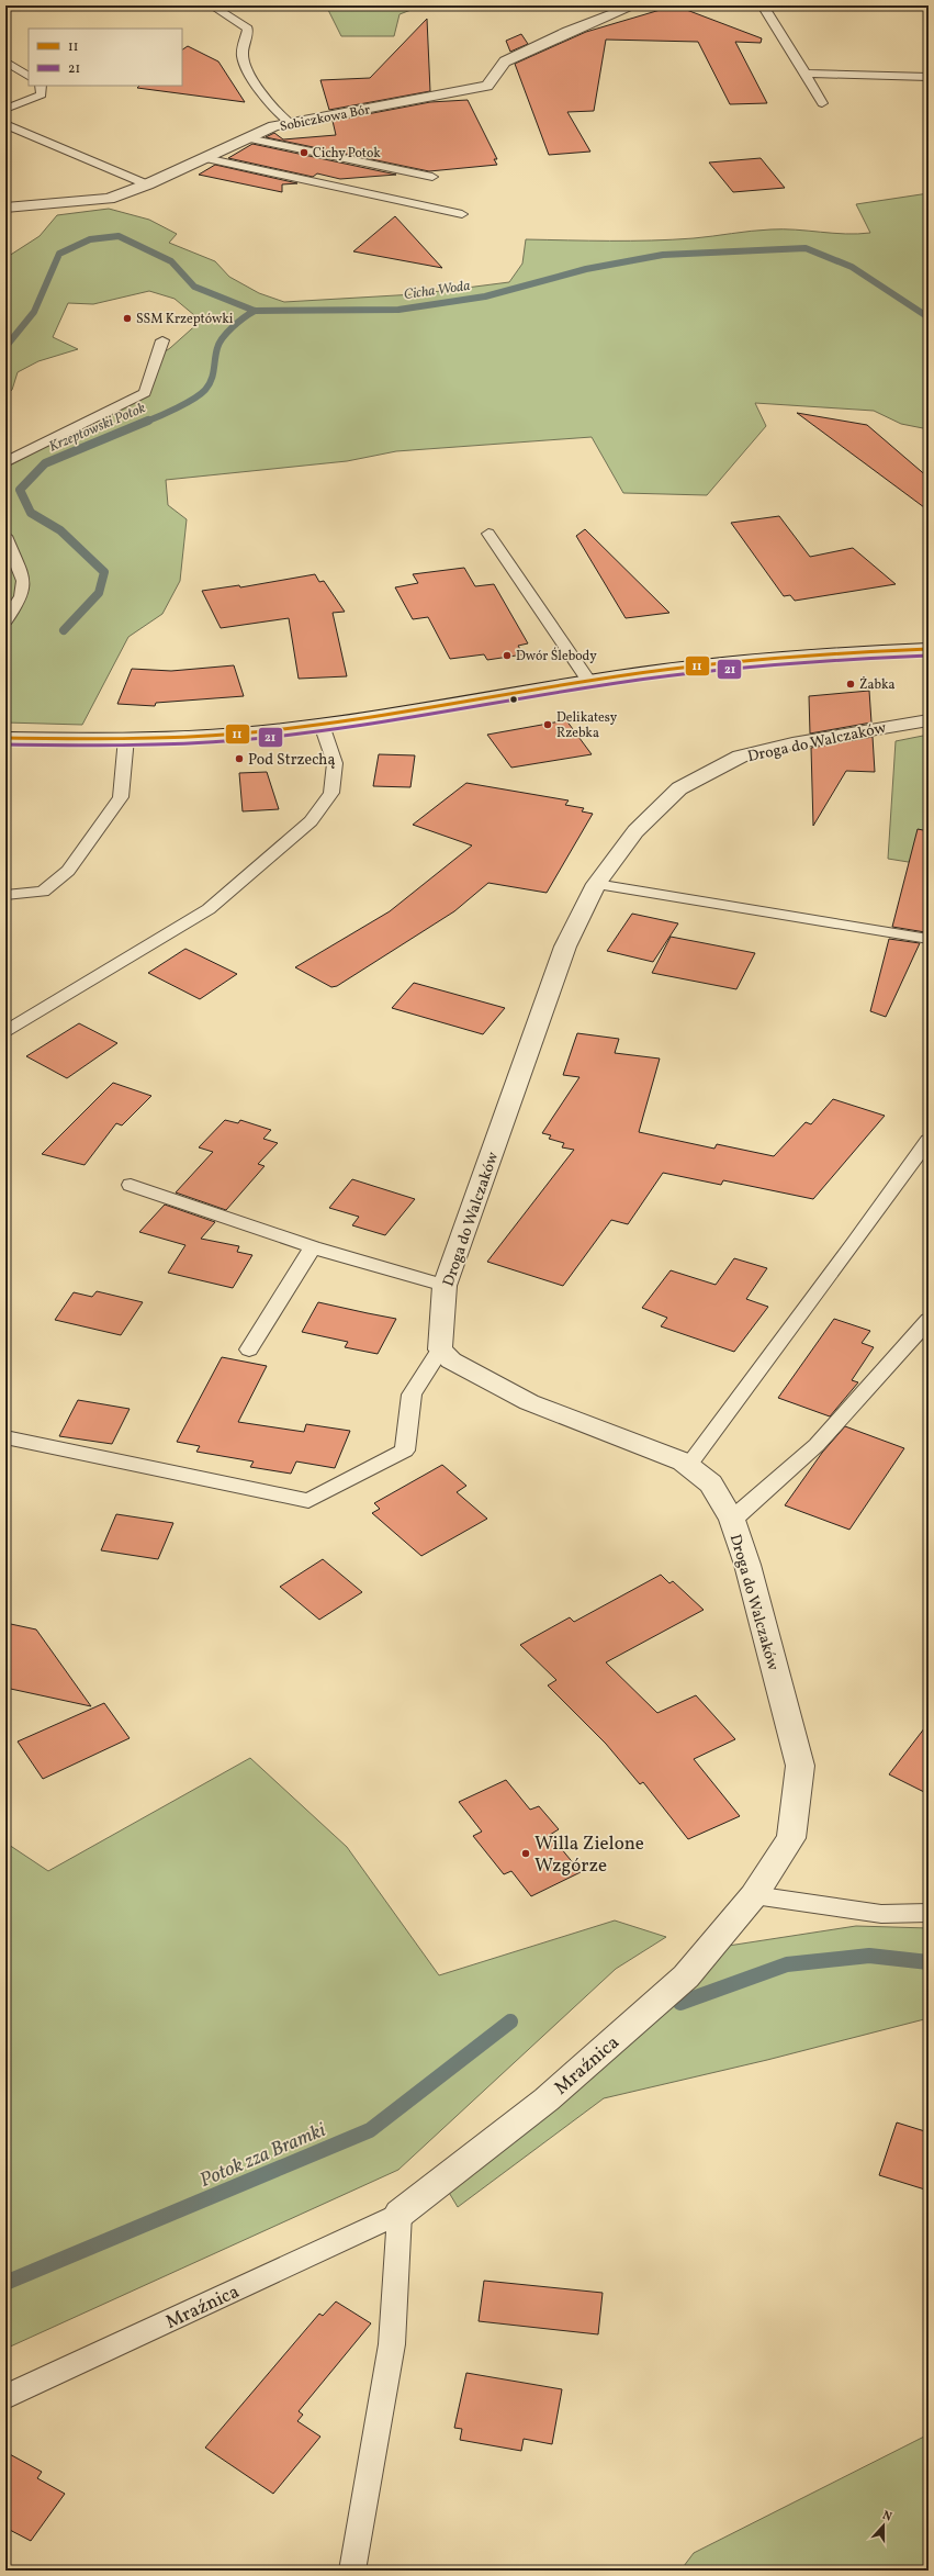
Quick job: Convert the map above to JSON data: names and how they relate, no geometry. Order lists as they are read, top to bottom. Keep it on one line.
{"streets":{"street":["Sobiczkowa Bór","Droga do Walczaków","Mraźnica"]},"crossings":[["Droga do Walczaków","Mraźnica"]],"water":["Cicha Woda","Krzeptowski Potok","Potok zza Bramki"],"places":["Cichy Potok","SSM Krzeptówki","Dwór Ślebody","Żabka","Delikatesy Rzebka","Pod Strzechą","Willa Zielone Wzgórze"],"lines":["transit line 11","transit line 21"],"legend":["11","21"],"north":"top"}
